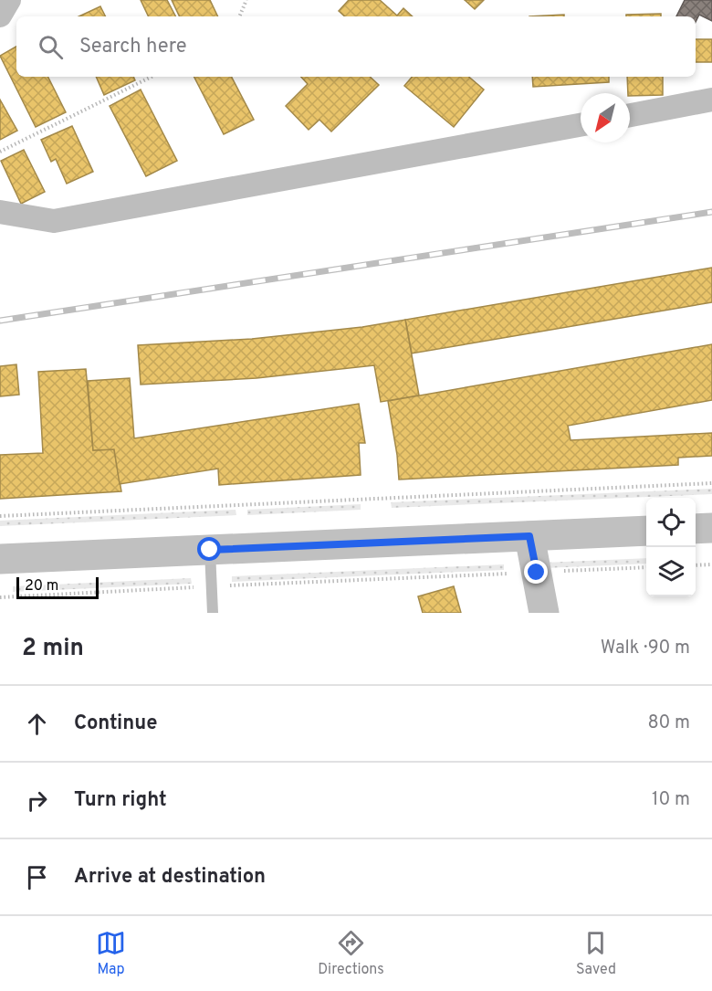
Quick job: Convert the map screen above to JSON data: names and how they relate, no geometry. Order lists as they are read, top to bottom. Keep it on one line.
{"scale_bar":"20 m","north":"bottom left","page":{"search":"Search here","scale":"20 m","heading":["2 min","Walk · 90 m"],"list":[["Continue","80 m"],["Turn right","10 m"],"Arrive at destination"],"nav":["Map","Directions","Saved"]}}
